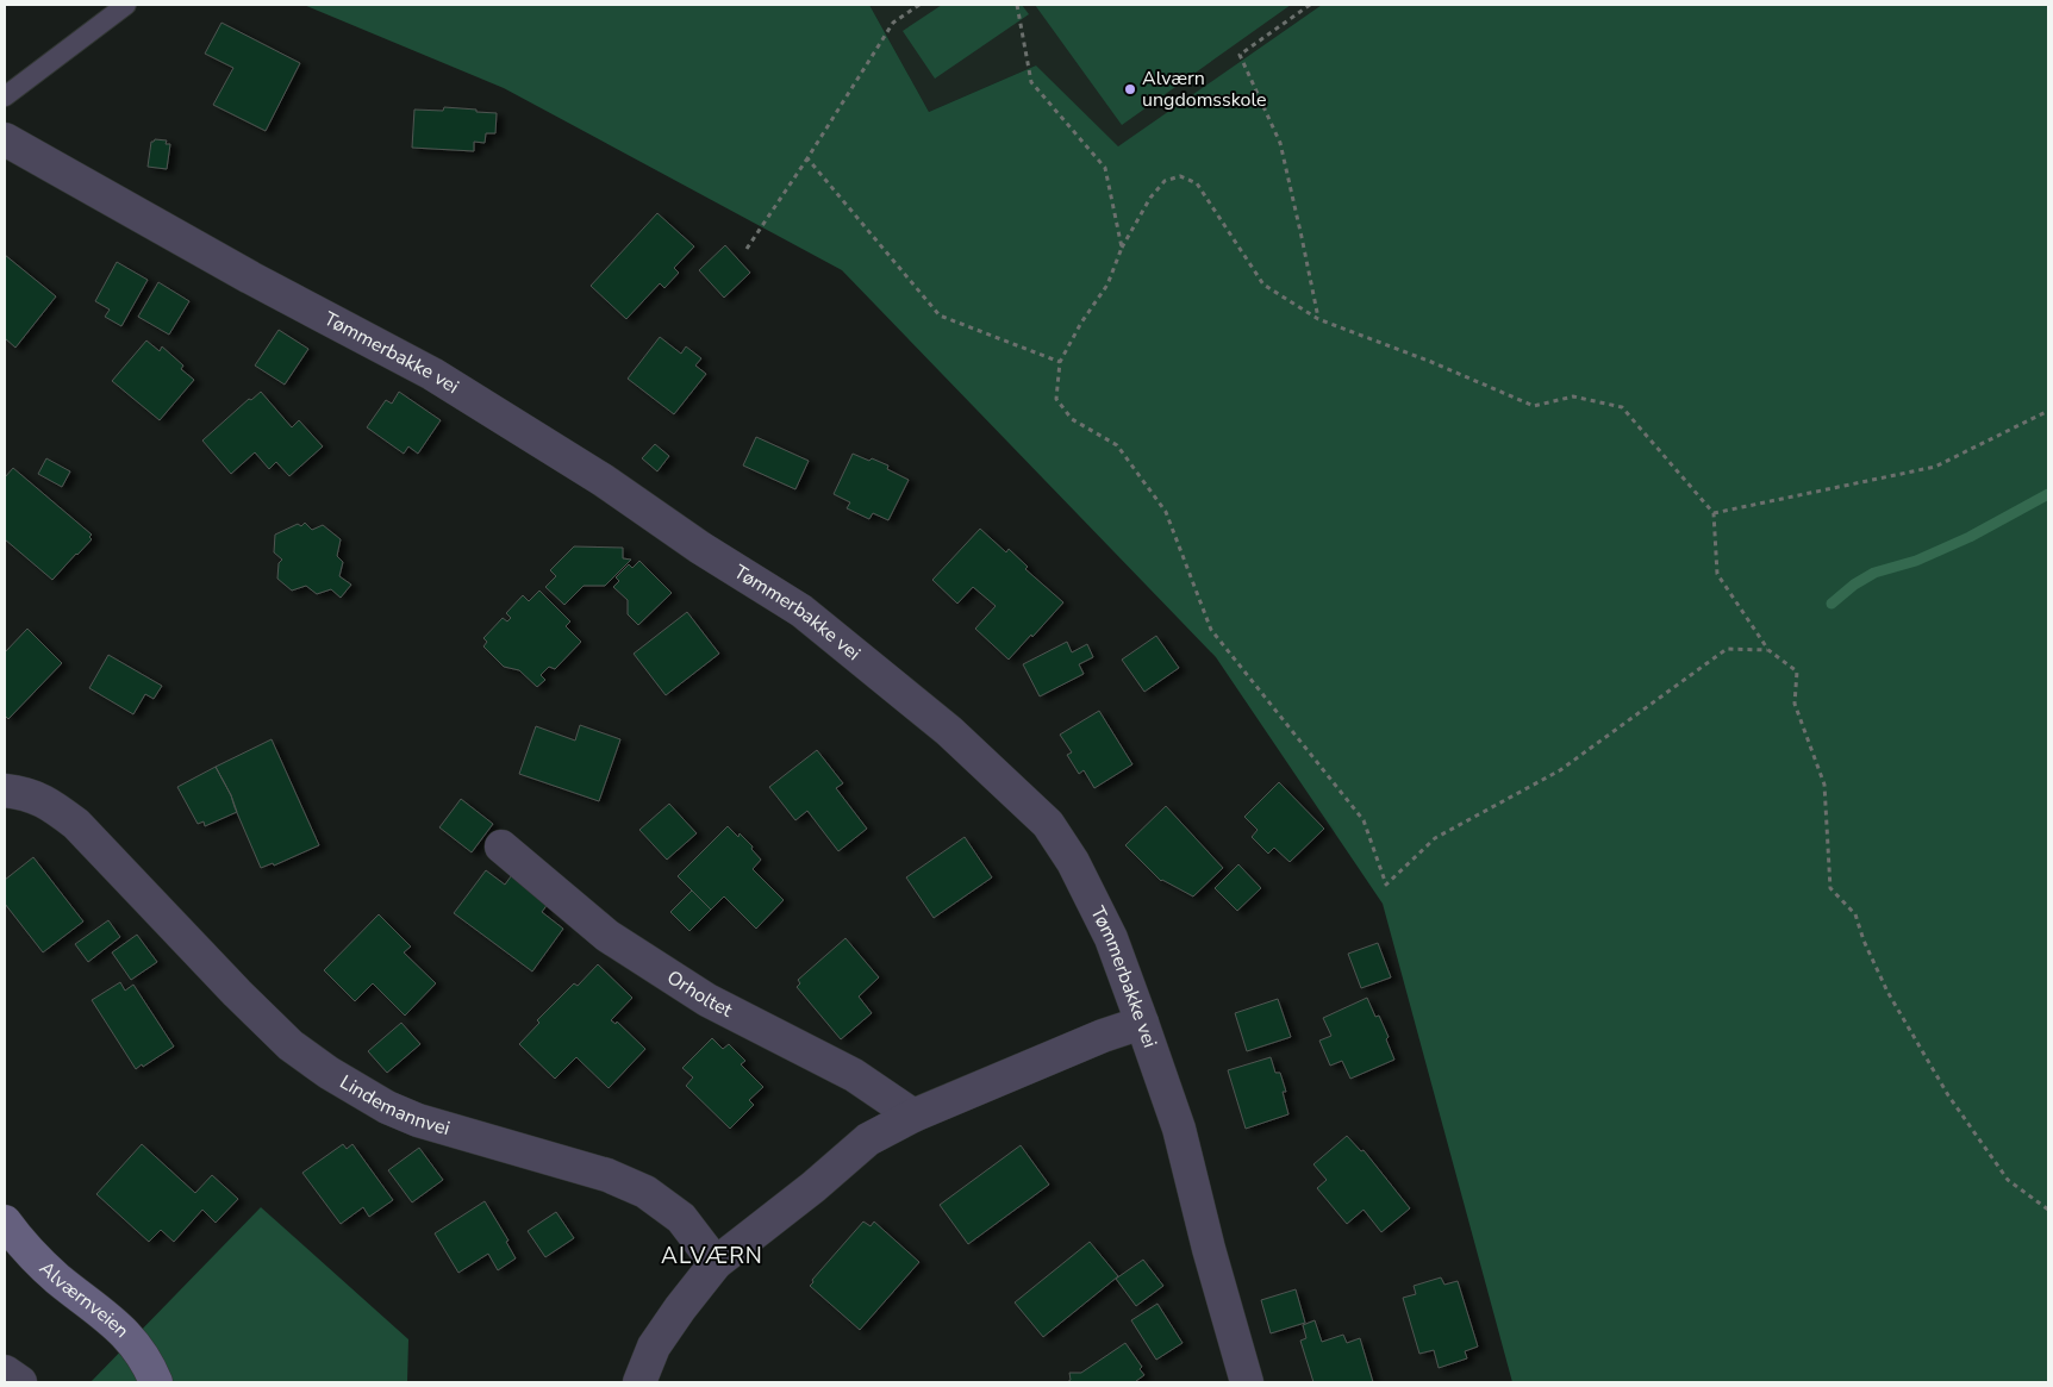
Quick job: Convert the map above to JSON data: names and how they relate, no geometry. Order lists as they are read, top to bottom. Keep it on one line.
{"streets":{"main road":["Alværnveien"],"street":["Tømmerbakke vei","Orholtet","Lindemannvei"]},"districts":["ALVÆRN"],"places":["Alværn ungdomsskole"]}
